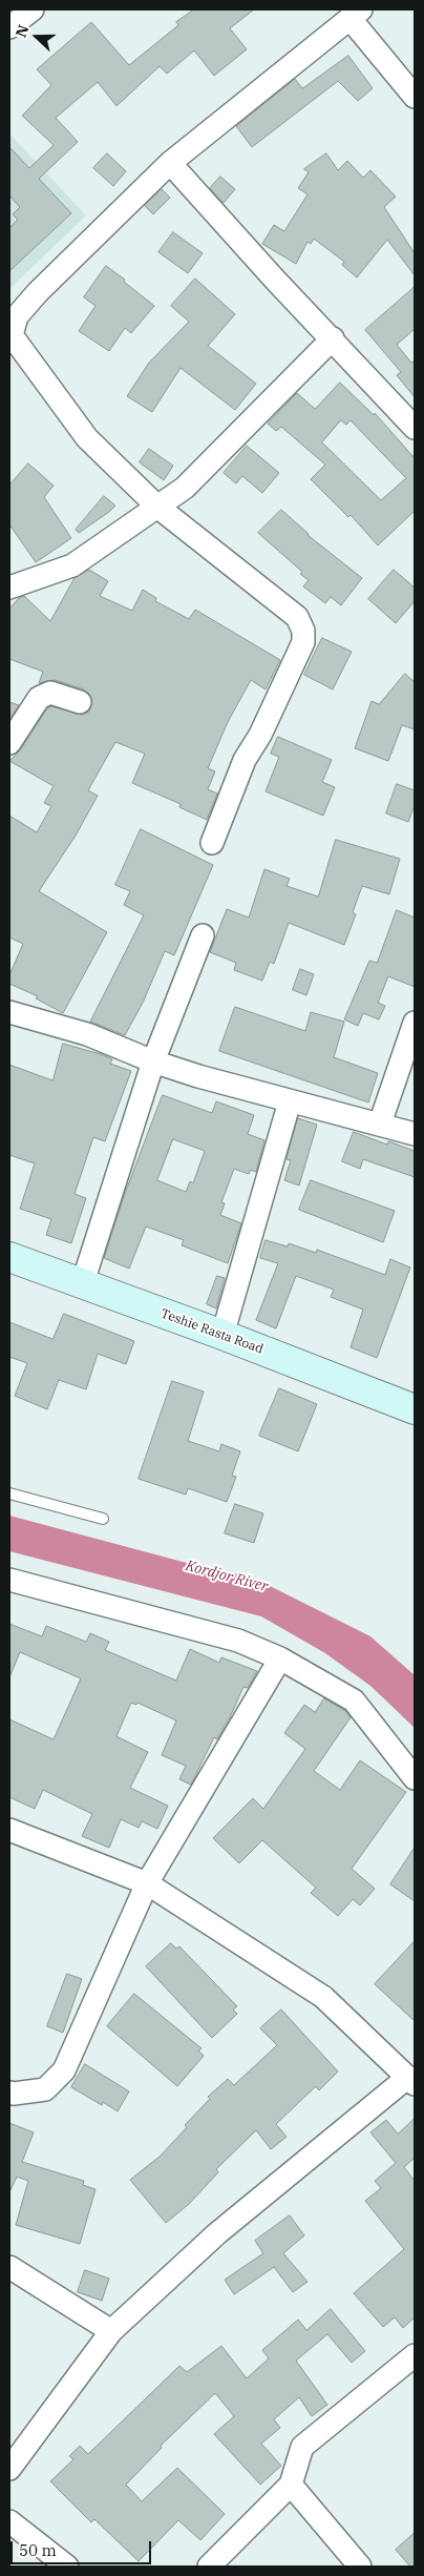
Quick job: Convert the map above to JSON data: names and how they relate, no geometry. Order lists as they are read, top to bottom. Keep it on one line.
{"streets":{"main road":["Teshie Rasta Road"]},"water":["Kordjor River"],"scale_bar":"50 m","north":"left"}
